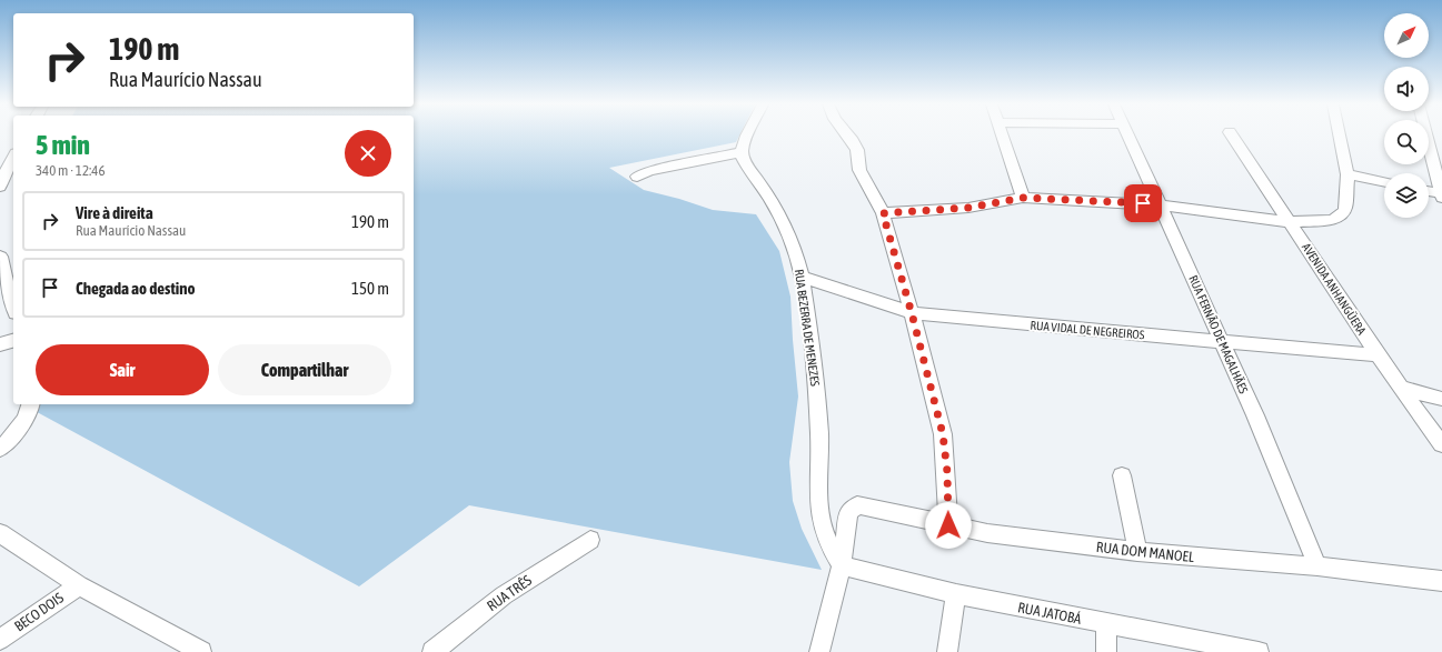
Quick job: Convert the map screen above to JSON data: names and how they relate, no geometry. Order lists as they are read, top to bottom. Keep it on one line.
{"streets":{"street":["AVENIDA ANHANGÜERA","RUA BEZERRA DE MENEZES","RUA VIDAL DE NEGREIROS","RUA FERNÃO DE MAGALHÃES","RUA DOM MANOEL","RUA TRÊS","BECO DOIS","RUA JATOBÁ"]},"crossings":[["AVENIDA ANHANGÜERA","RUA VIDAL DE NEGREIROS"],["RUA BEZERRA DE MENEZES","RUA VIDAL DE NEGREIROS"],["RUA BEZERRA DE MENEZES","RUA DOM MANOEL"],["RUA BEZERRA DE MENEZES","RUA JATOBÁ"],["RUA VIDAL DE NEGREIROS","RUA FERNÃO DE MAGALHÃES"],["RUA FERNÃO DE MAGALHÃES","RUA DOM MANOEL"],["RUA DOM MANOEL","RUA JATOBÁ"]],"north":"top right","page":{"turn":["190 m","Rua Maurício Nassau"],"heading":["5 min","340 m · 12:46"],"list":[{"name":"Vire à direita","note":"Rua Maurício Nassau","value":"190 m"},{"name":"Chegada ao destino","value":"150 m"}],"buttons":["Sair","Compartilhar"]}}
